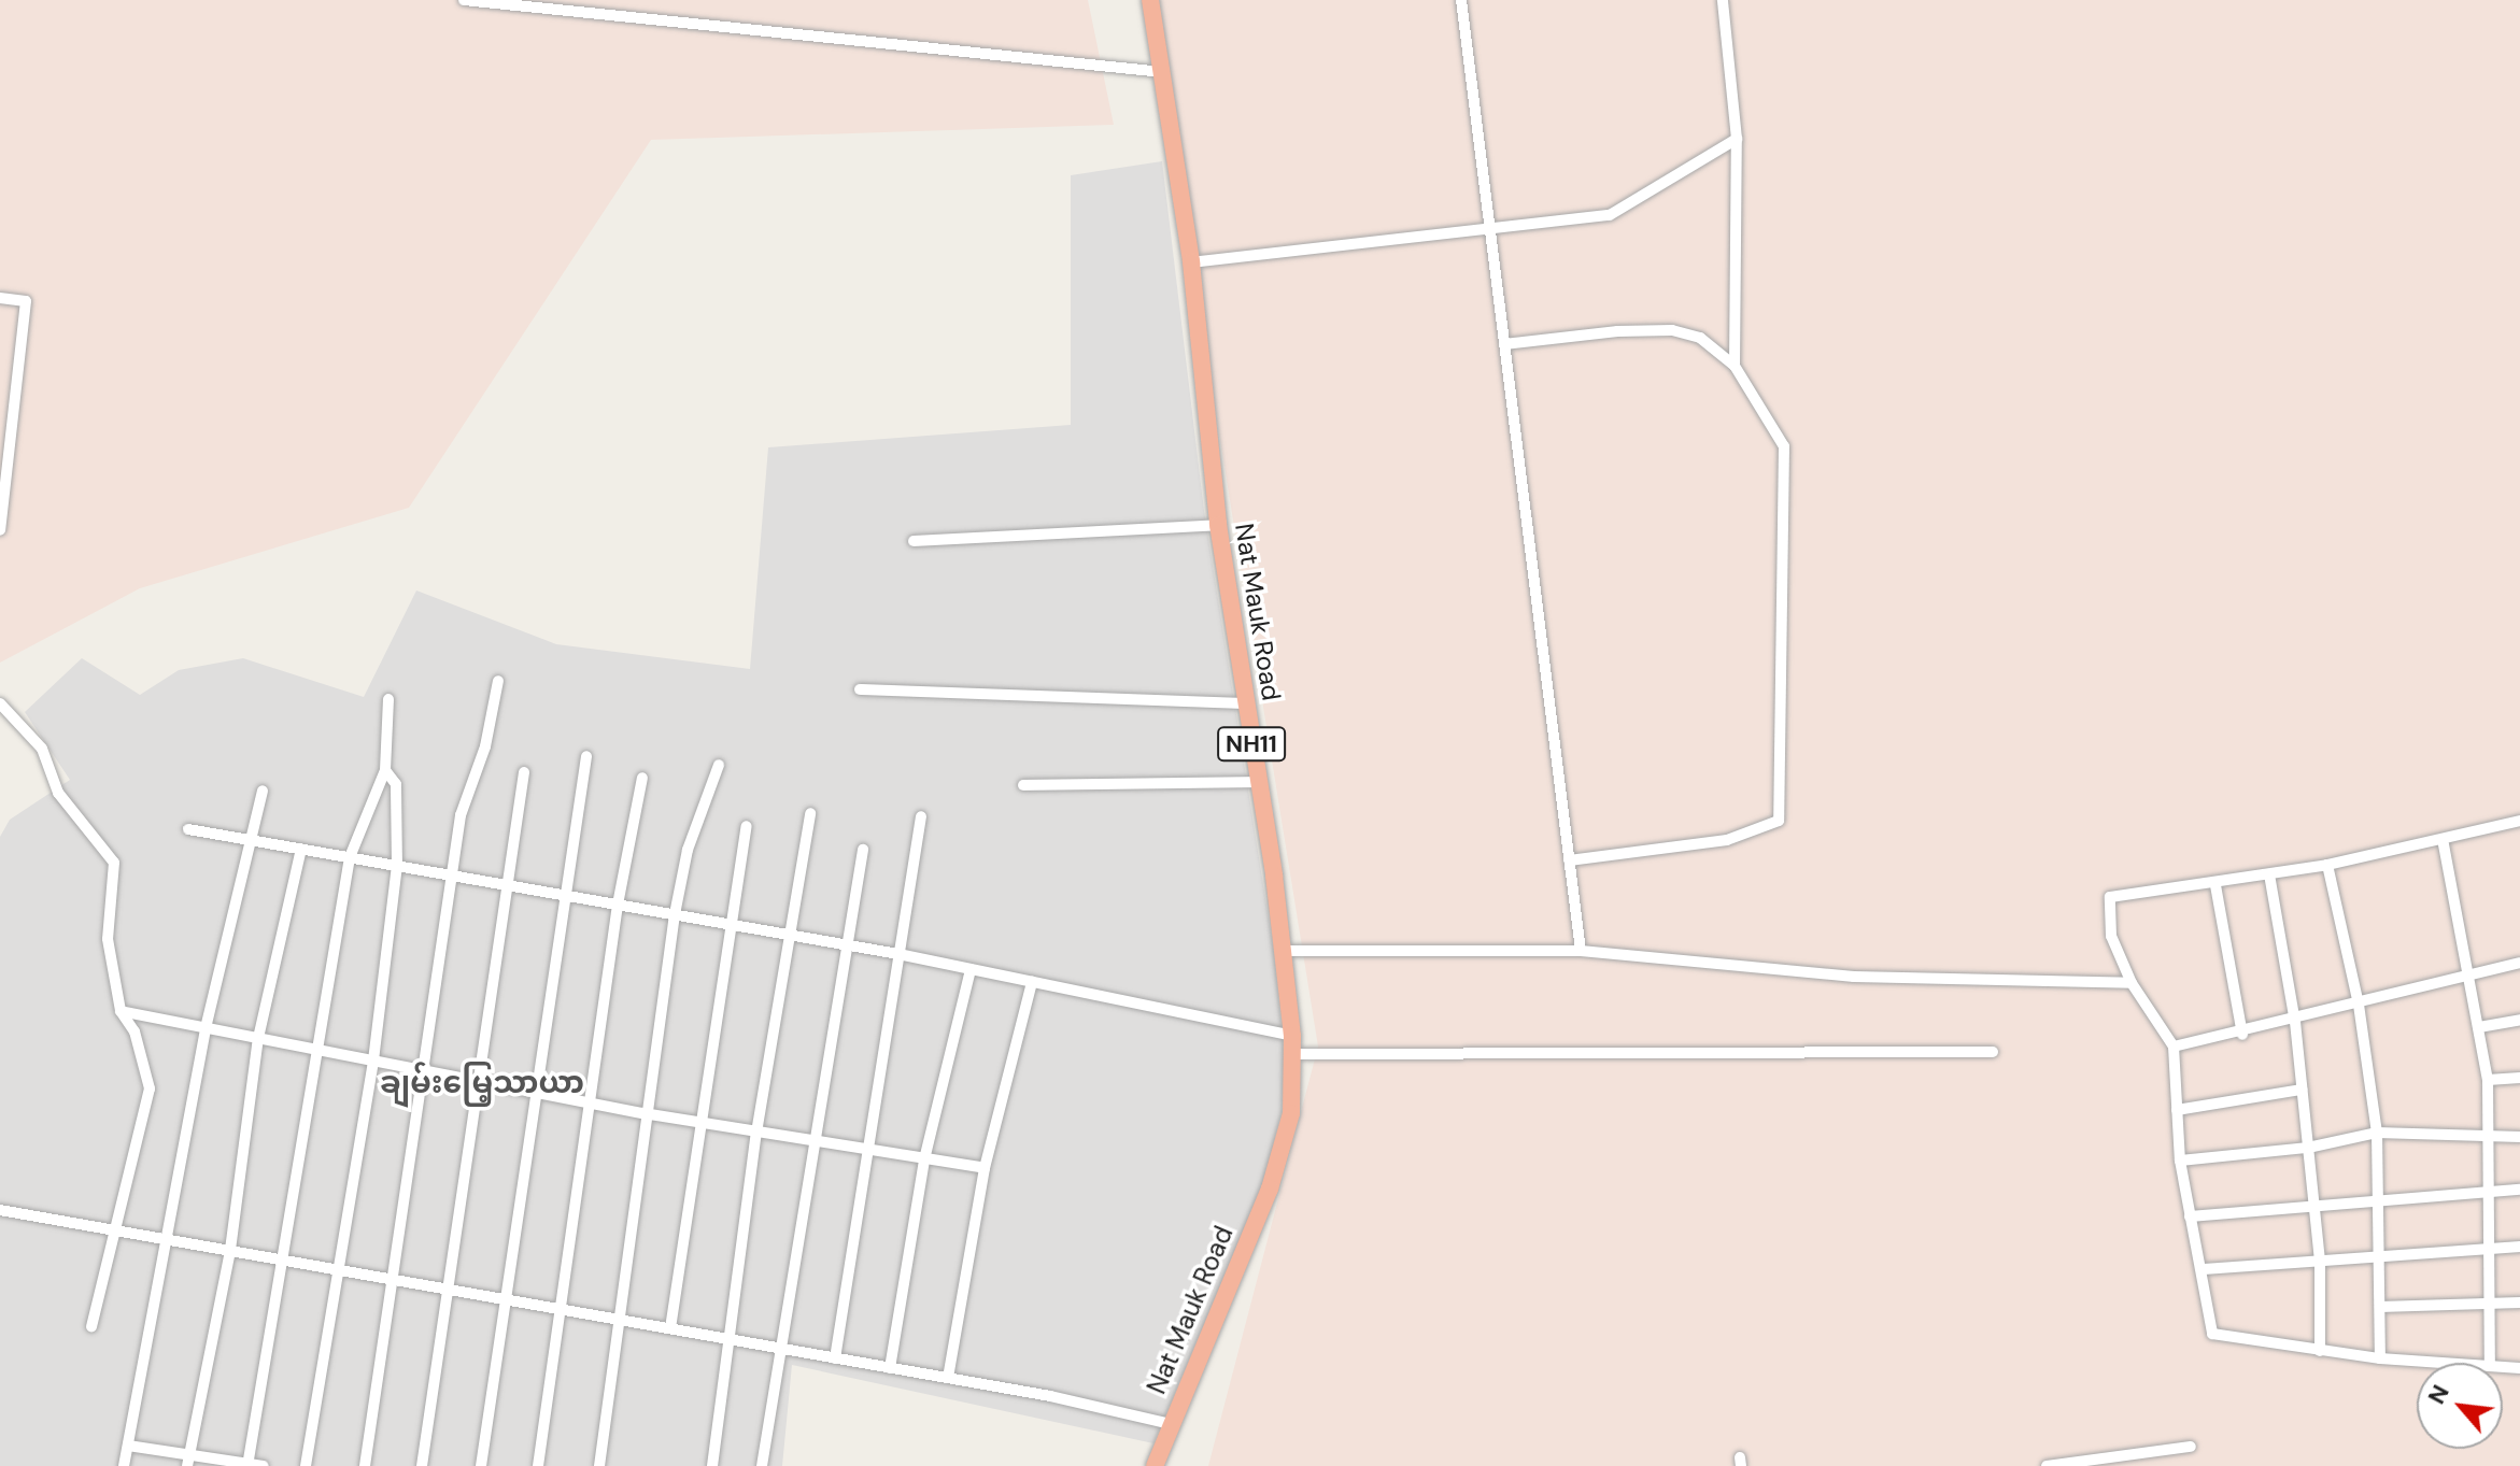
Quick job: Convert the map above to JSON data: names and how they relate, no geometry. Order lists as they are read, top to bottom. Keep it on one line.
{"streets":{"highway":["Nat Mauk Road","NH11"]},"districts":["ချမ်းမြေ့သာယာ"],"north":"top left"}
